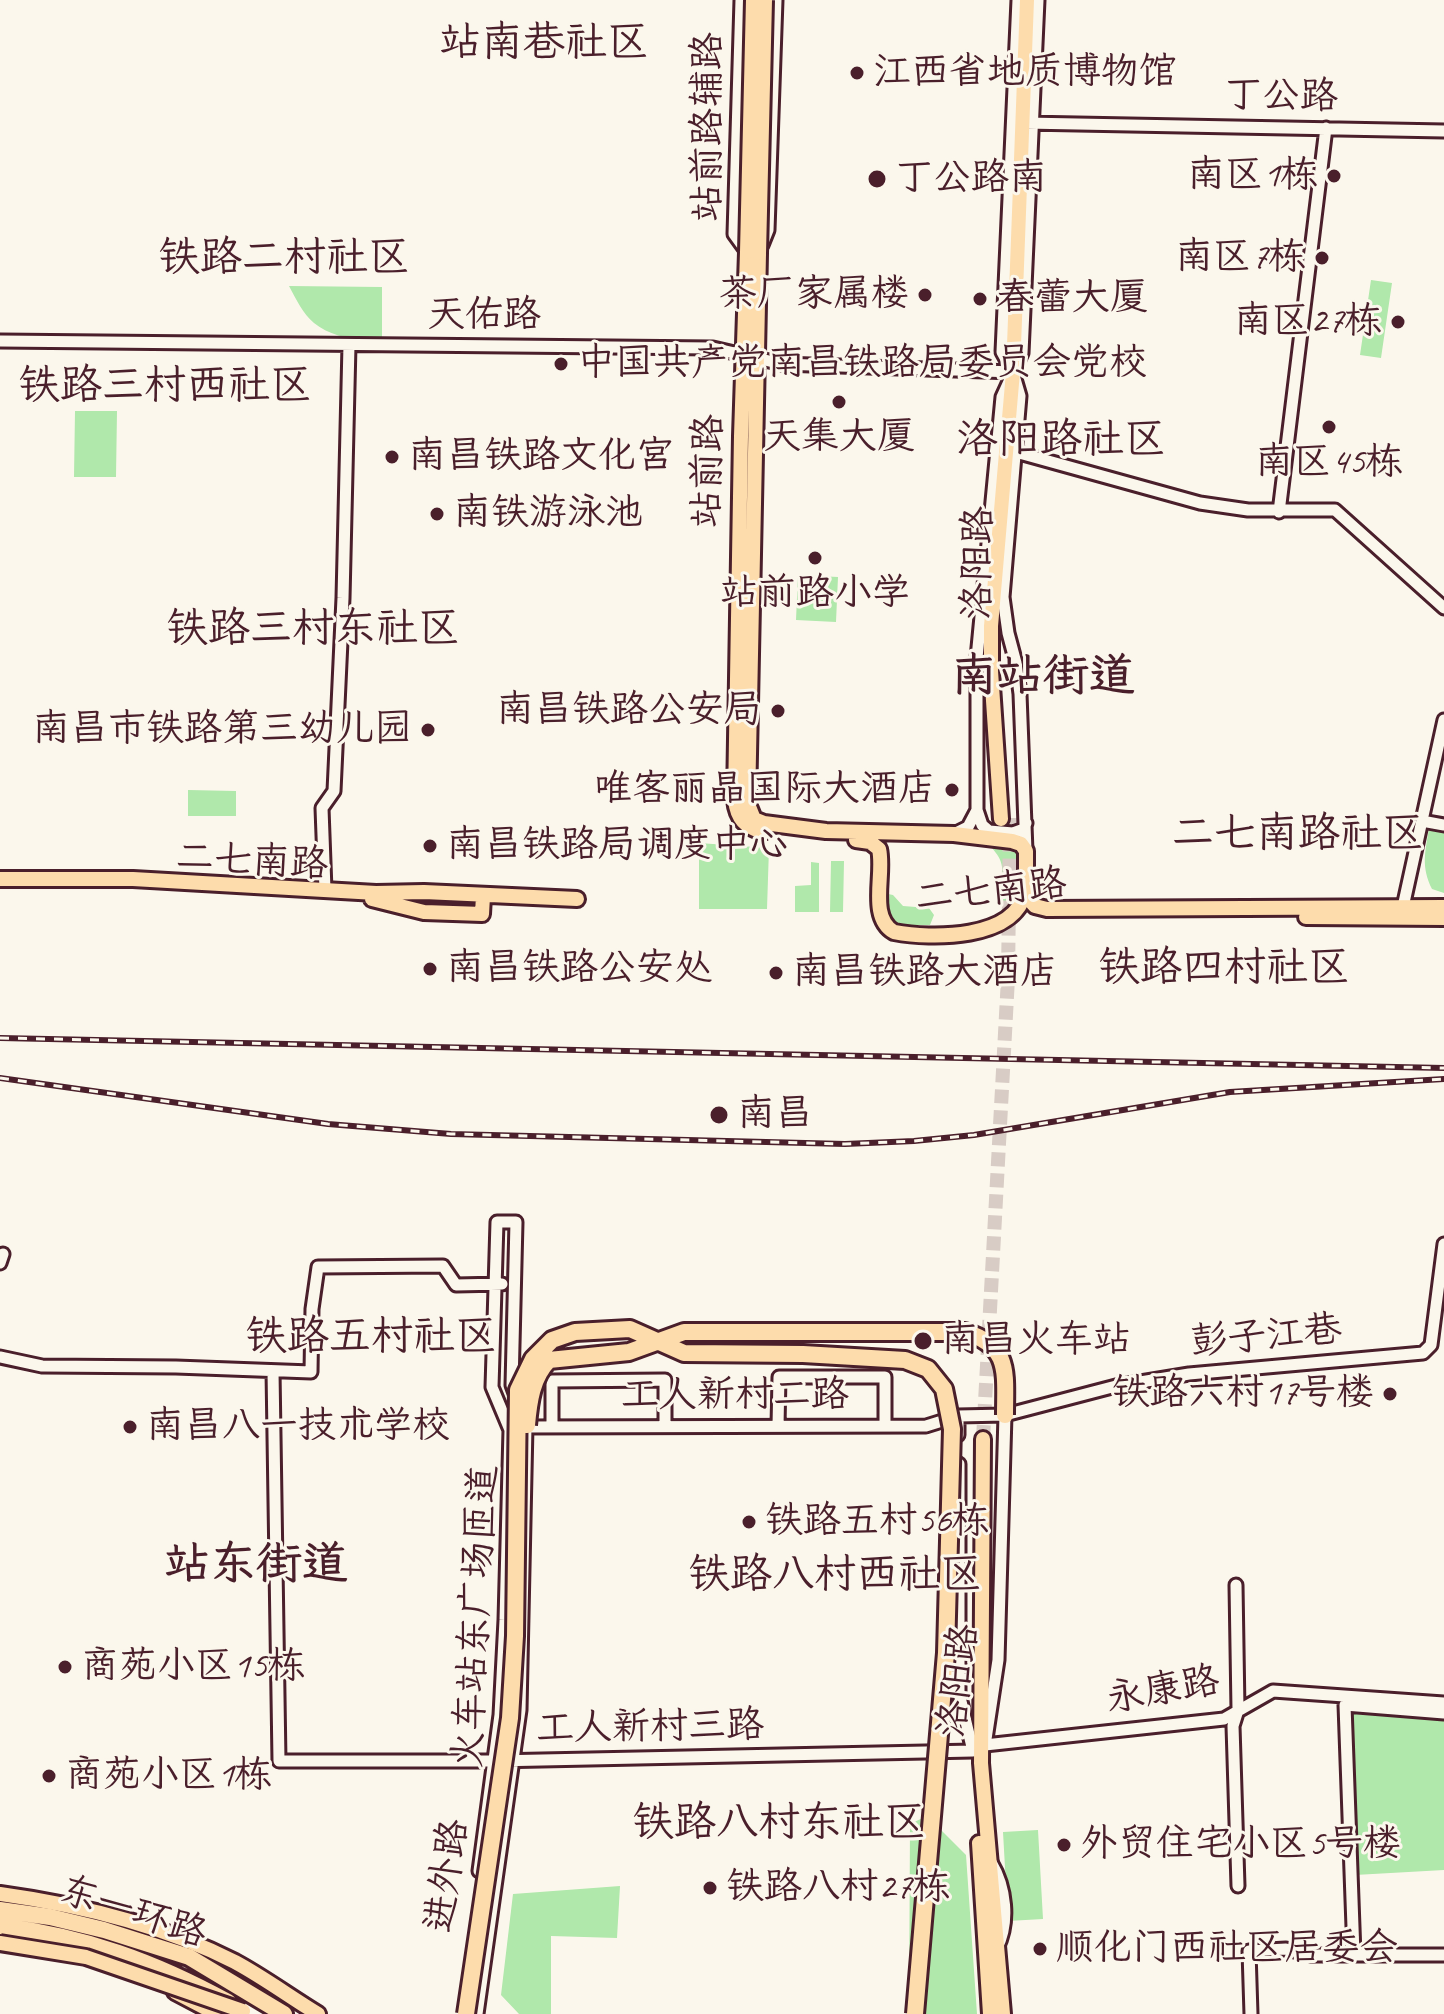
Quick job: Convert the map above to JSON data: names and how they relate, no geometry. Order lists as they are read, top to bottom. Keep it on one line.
{"streets":{"highway":["火车站东广场匝道","东一环路"],"main road":["站前路","洛阳路","二七南路"],"street":["丁公路","站前路辅路","天佑路","彭子江巷","工人新村二路","永康路","工人新村三路","进外路"]},"crossings":[["丁公路","洛阳路"],["站前路辅路","站前路"],["天佑路","站前路"],["天佑路","洛阳路"],["站前路","二七南路"],["洛阳路","二七南路"],["洛阳路","彭子江巷"],["洛阳路","工人新村二路"],["洛阳路","火车站东广场匝道"],["洛阳路","永康路"],["洛阳路","工人新村三路"],["彭子江巷","火车站东广场匝道"],["工人新村二路","火车站东广场匝道"],["工人新村二路","进外路"],["火车站东广场匝道","进外路"],["永康路","工人新村三路"],["工人新村三路","进外路"]],"districts":["站南巷社区","铁路二村社区","铁路三村西社区","洛阳路社区","铁路三村东社区","南站街道","二七南路社区","铁路四村社区","铁路五村社区","站东街道","铁路八村西社区","铁路八村东社区"],"places":["江西省地质博物馆","南区1栋","丁公路南","南区7栋","茶厂家属楼","春蕾大厦","南区27栋","中国共产党南昌铁路局委员会党校","天集大厦","南区45栋","南昌铁路文化宫","南铁游泳池","站前路小学","南昌铁路公安局","南昌市铁路第三幼儿园","唯客丽晶国际大酒店","南昌铁路局调度中心","南昌铁路公安处","南昌铁路大酒店","南昌","南昌火车站","铁路六村17号楼","南昌八一技术学校","铁路五村56栋","商苑小区15栋","商苑小区1栋","外贸住宅小区5号楼","铁路八村27栋","顺化门西社区居委会"]}
